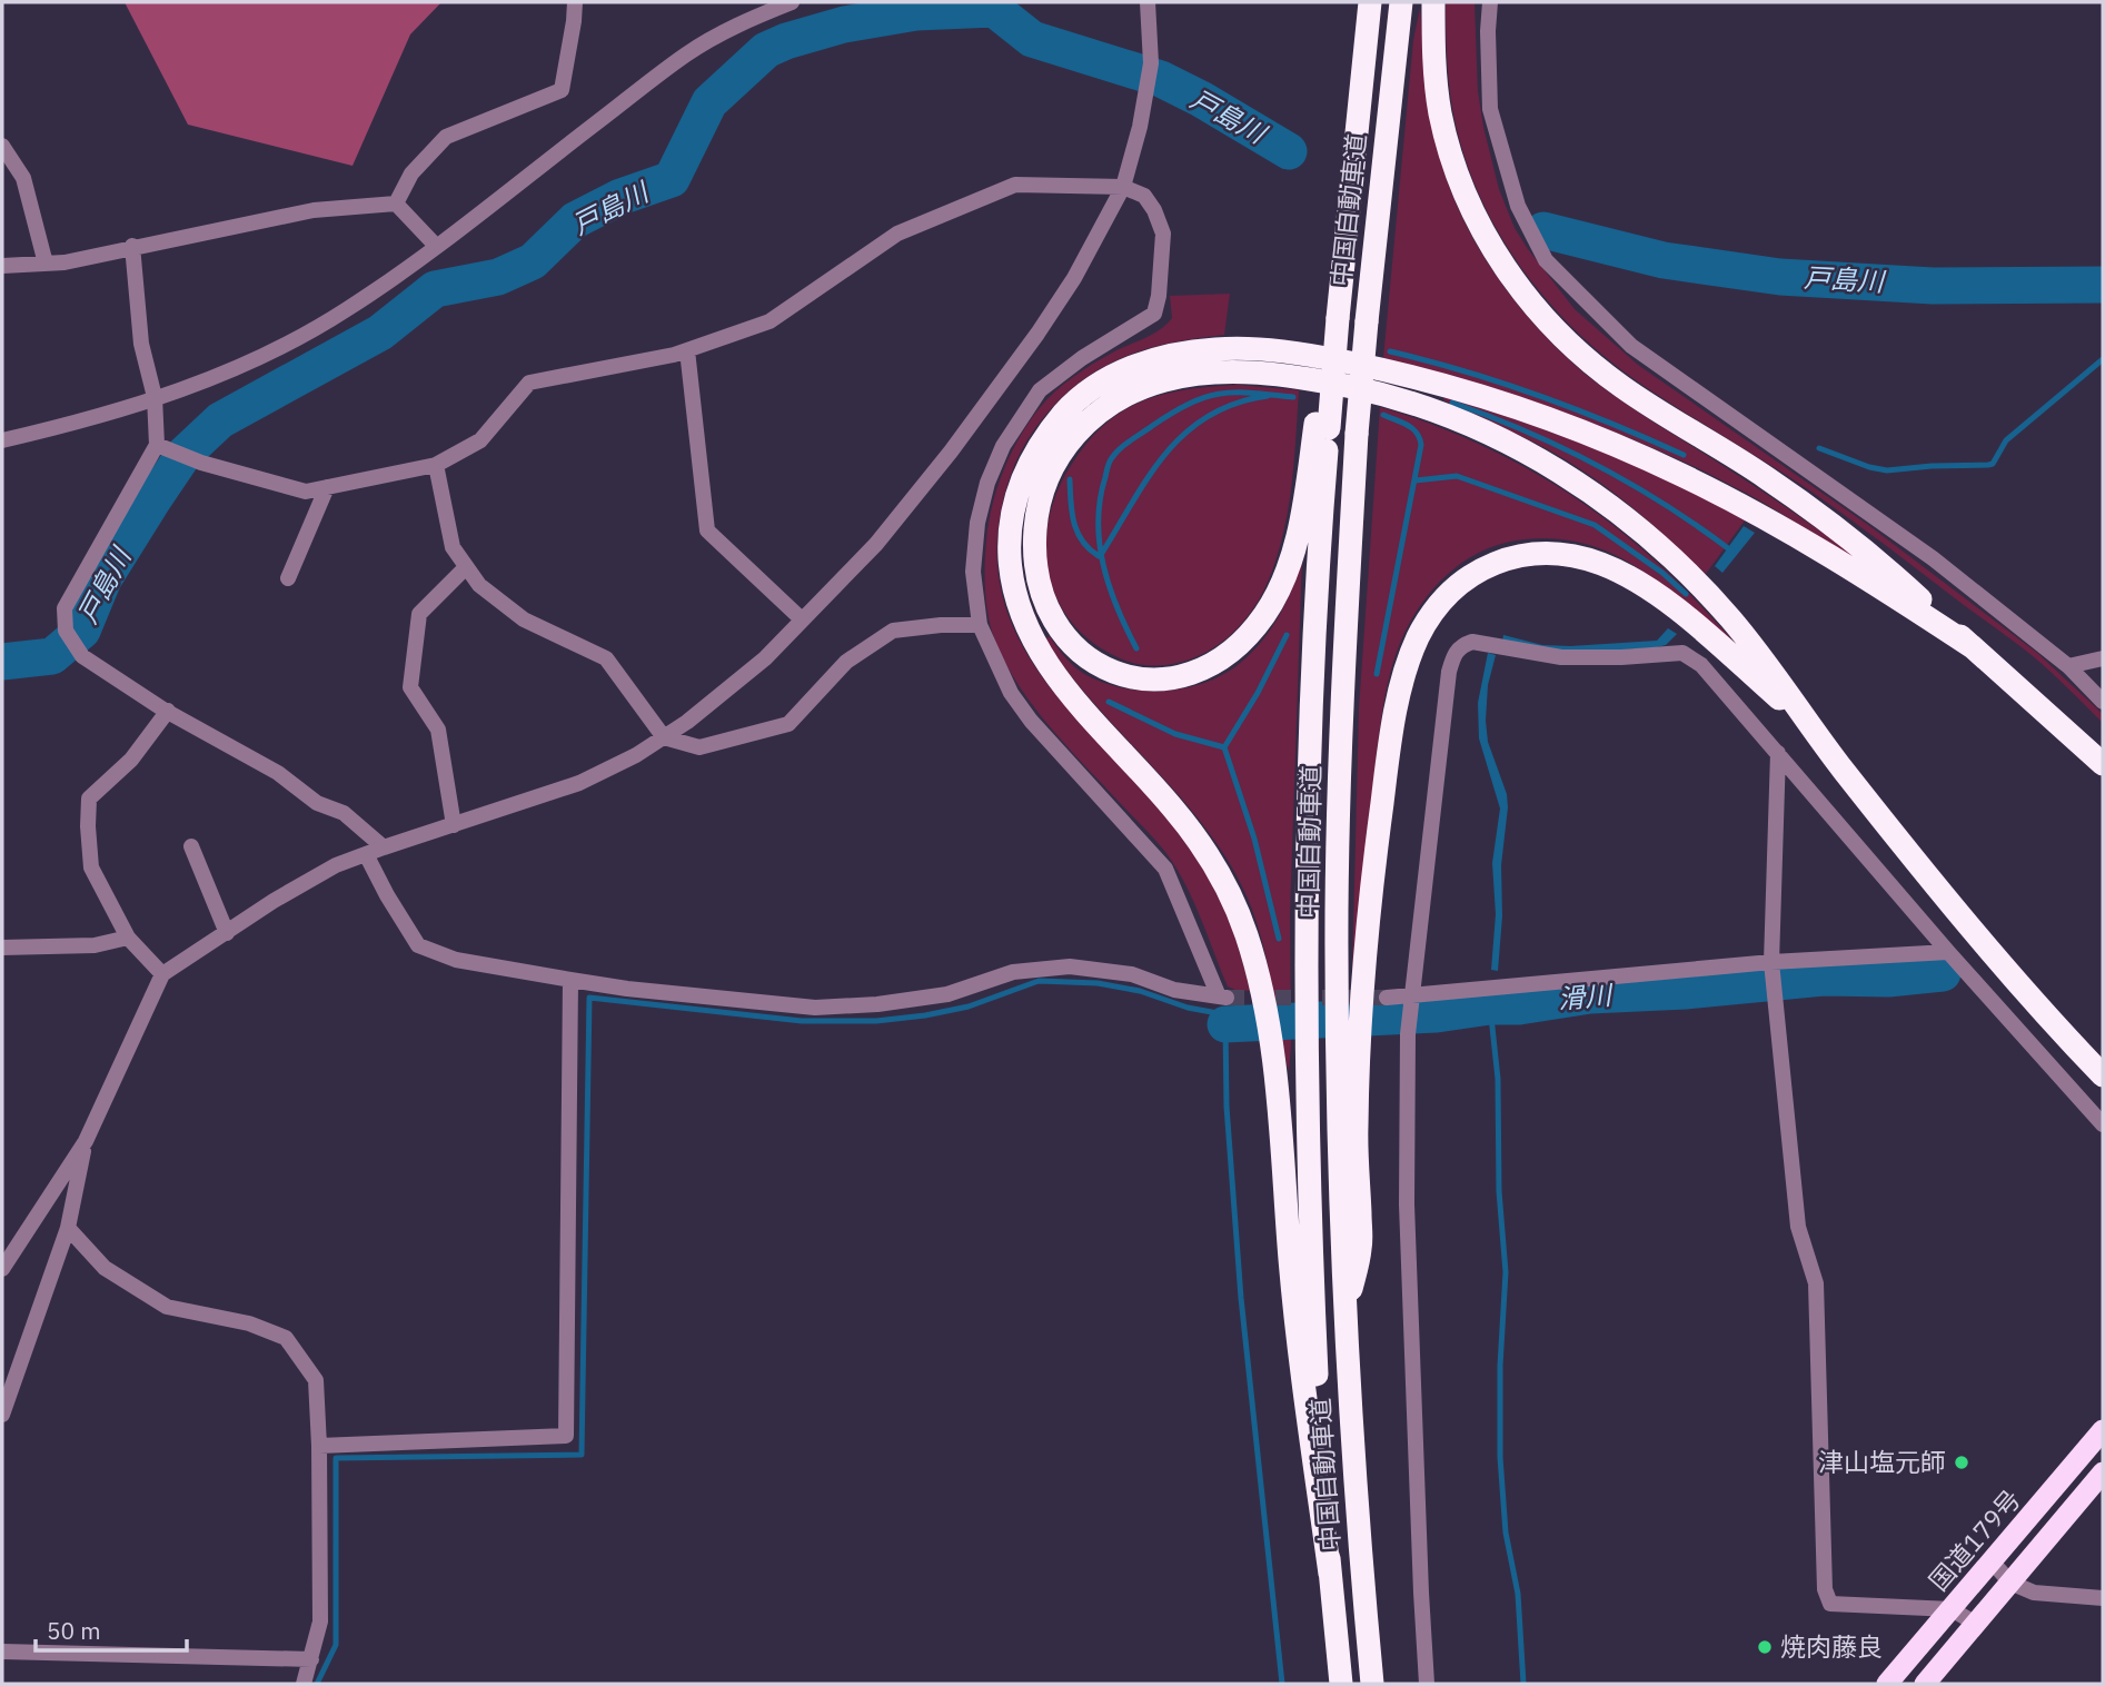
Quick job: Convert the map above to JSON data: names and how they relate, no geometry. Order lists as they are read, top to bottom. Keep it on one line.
{"streets":{"highway":["中国自動車道","国道179号"]},"water":["戸島川","滑川"],"places":["津山塩元師","焼肉藤良"],"scale_bar":"50 m"}
